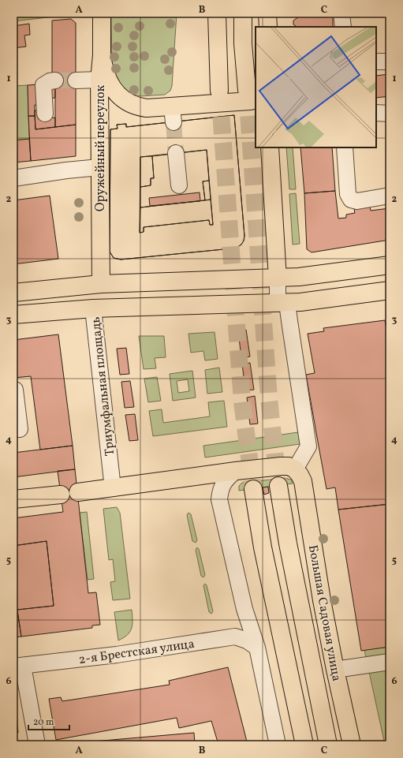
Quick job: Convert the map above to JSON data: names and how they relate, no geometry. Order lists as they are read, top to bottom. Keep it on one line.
{"streets":{"main road":["Оружейный переулок","Триумфальная площадь","Большая Садовая улица"],"street":["2-я Брестская улица"]},"scale_bar":"20 m","grid":{"columns":["A","B","C"],"rows":["1","2","3","4","5","6"]}}
